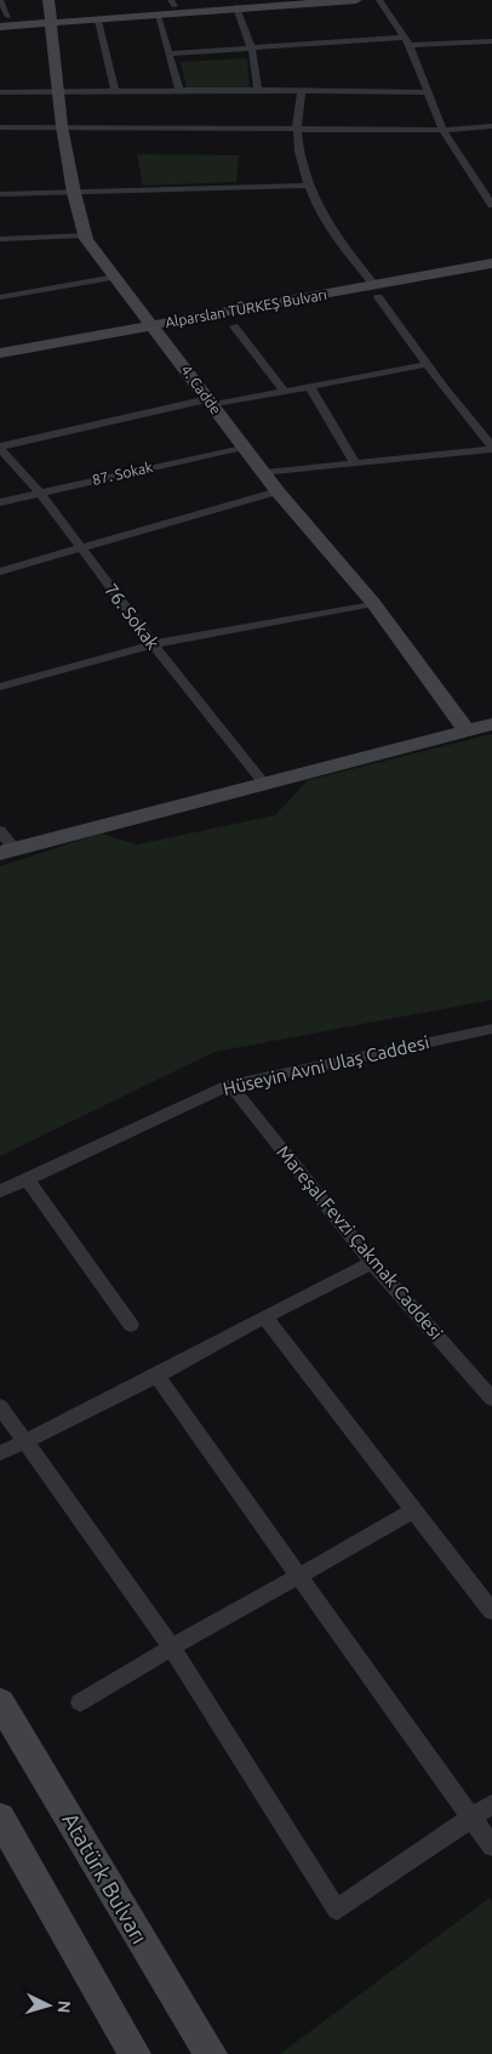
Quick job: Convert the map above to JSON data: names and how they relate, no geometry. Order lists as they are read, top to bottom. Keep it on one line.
{"streets":{"street":["Alparslan TÜRKEŞ Bulvarı","4. Cadde","87. Sokak","76. Sokak","Hüseyin Avni Ulaş Caddesi","Mareşal Fevzi Çakmak Caddesi","Atatürk Bulvarı"]},"crossings":[["Alparslan TÜRKEŞ Bulvarı","4. Cadde"],["4. Cadde","87. Sokak"],["87. Sokak","76. Sokak"],["Hüseyin Avni Ulaş Caddesi","Mareşal Fevzi Çakmak Caddesi"]],"north":"right"}
